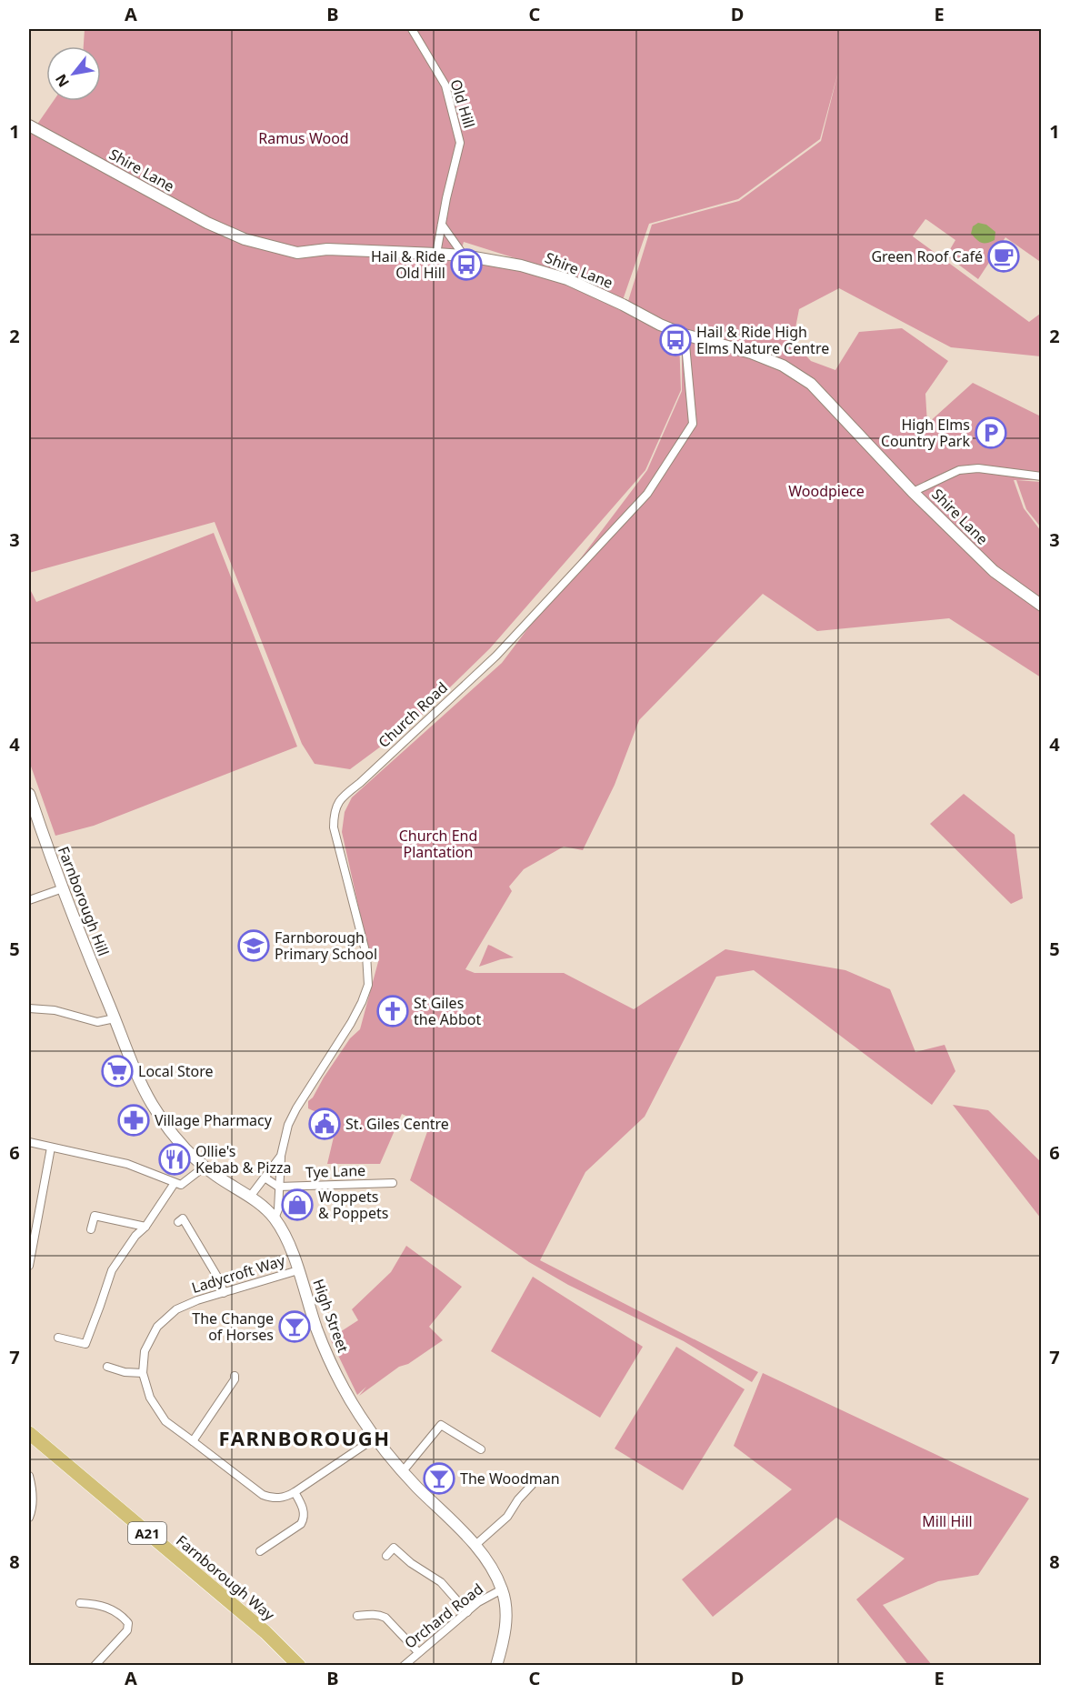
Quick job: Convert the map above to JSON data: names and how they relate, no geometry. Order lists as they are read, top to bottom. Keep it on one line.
{"streets":{"highway":["A21","Farnborough Way"],"street":["Old Hill","Shire Lane","Church Road","Farnborough Hill","Tye Lane","Ladycroft Way","High Street","Orchard Road"]},"crossings":[["Old Hill","Shire Lane"],["Shire Lane","Church Road"],["Church Road","Tye Lane"],["Church Road","High Street"],["Farnborough Hill","High Street"],["Ladycroft Way","High Street"],["High Street","Orchard Road"]],"districts":["FARNBOROUGH"],"parks":["Ramus Wood","Woodpiece","Church End Plantation","Mill Hill"],"places":{"cafe":["Green Roof Café"],"bus stop":["Hail & Ride Old Hill","Hail & Ride High Elms Nature Centre"],"parking":["High Elms Country Park"],"school or university":["Farnborough Primary School"],"church":["St Giles the Abbot"],"supermarket":["Local Store"],"pharmacy":["Village Pharmacy"],"public building":["St. Giles Centre"],"restaurant":["Ollie's Kebab & Pizza"],"shop":["Woppets & Poppets"],"bar":["The Change of Horses","The Woodman"]},"north":"bottom left","grid":{"columns":["A","B","C","D","E"],"rows":["1","2","3","4","5","6","7","8"]}}
